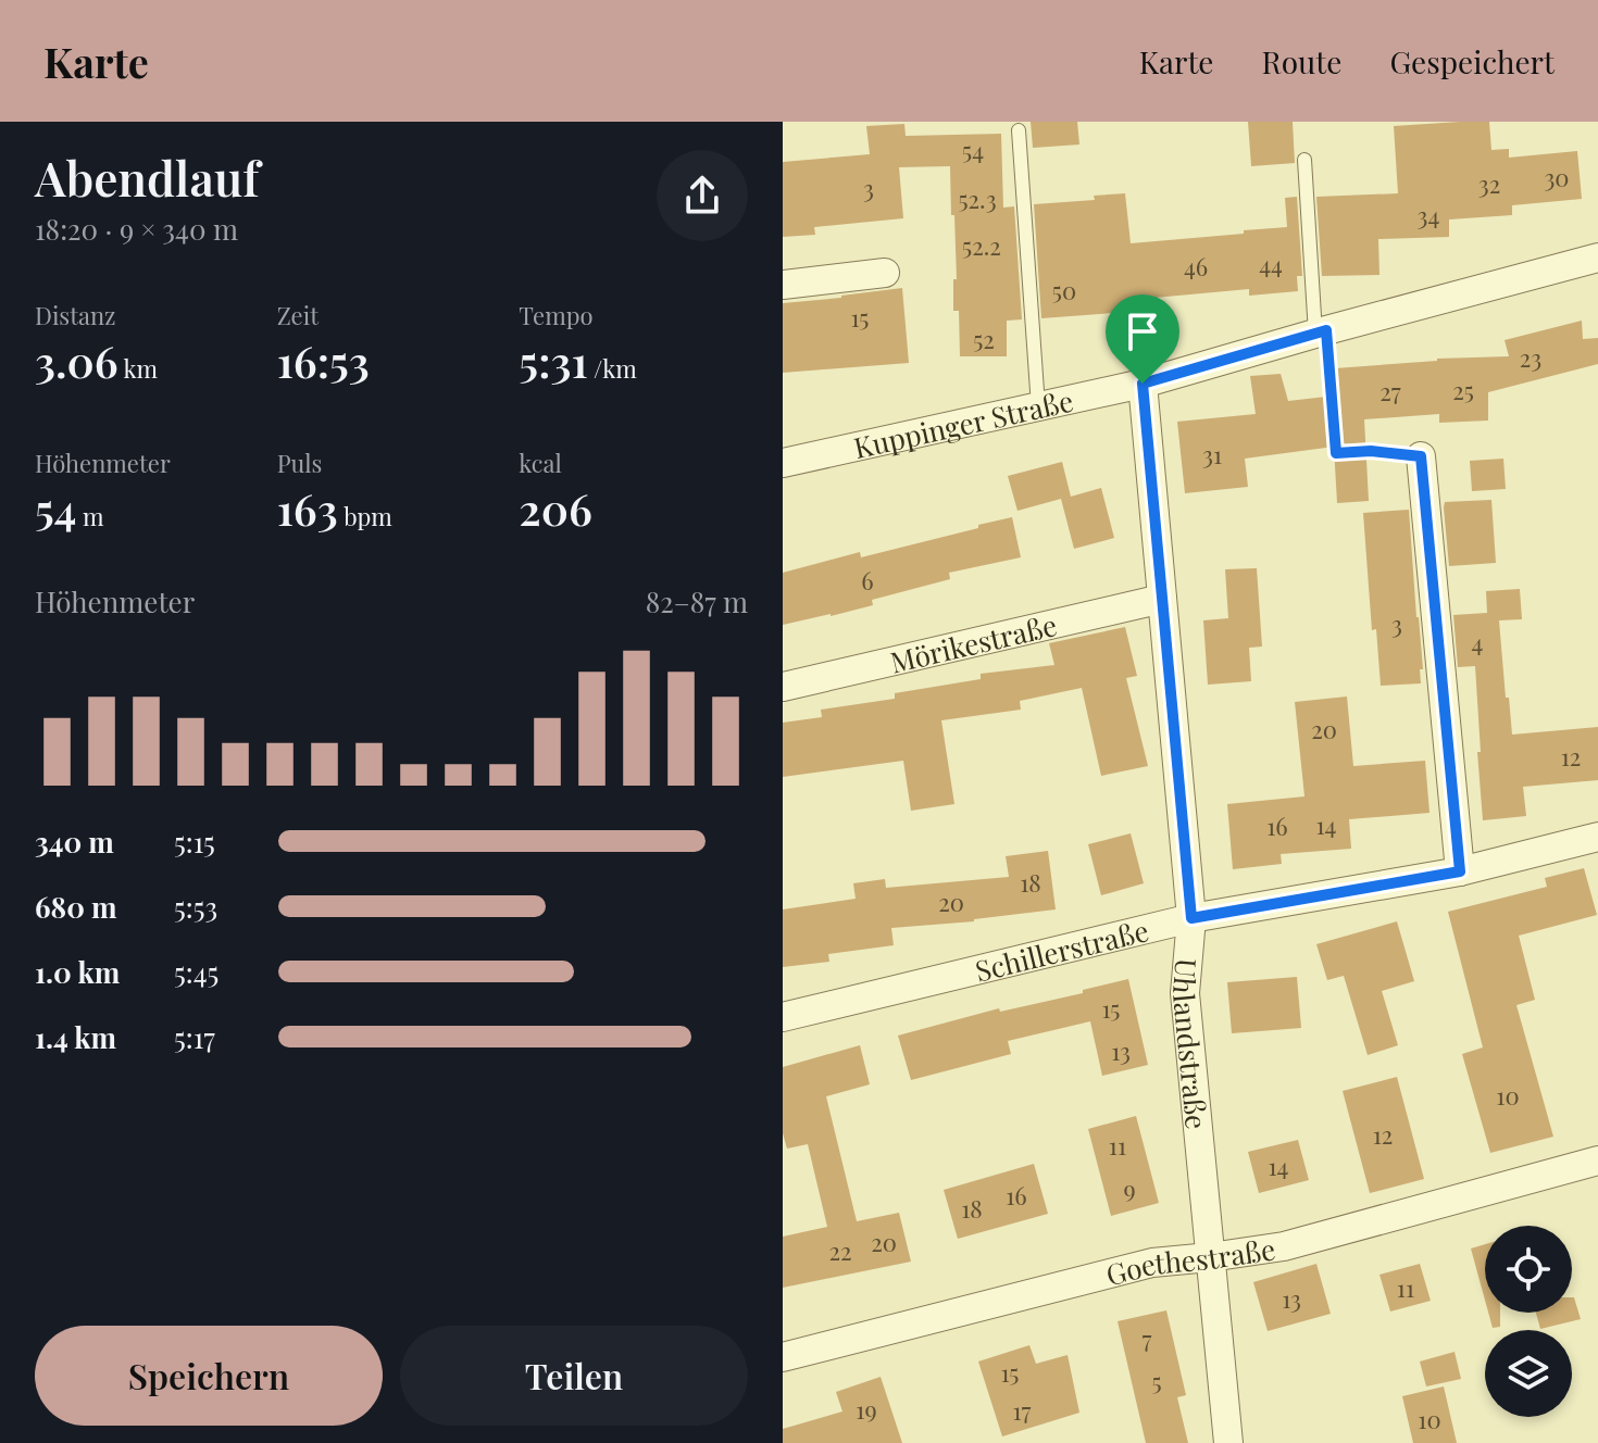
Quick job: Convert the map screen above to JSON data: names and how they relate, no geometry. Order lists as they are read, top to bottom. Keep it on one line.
{"streets":{"street":["Kuppinger Straße","Mörikestraße","Schillerstraße","Uhlandstraße","Goethestraße"]},"crossings":[["Kuppinger Straße","Uhlandstraße"],["Mörikestraße","Uhlandstraße"],["Schillerstraße","Uhlandstraße"],["Uhlandstraße","Goethestraße"]],"house_numbers":["54","30","32","3","52.3","34","52.2","44","46","50","15","52","23","25","27","31","6","3","4","20","12","14","16","18","20","15","13","10","12","11","14","9","16","18","20","22","11","13","7","15","5","19","17","10"],"page":{"header":"Karte","nav":["Karte","Route","Gespeichert"],"heading":["Abendlauf","18:20 · 9 × 340 m"],"stats":[["Distanz","3.06 km"],["Zeit","16:53"],["Tempo","5:31 /km"],["Höhenmeter","54 m"],["Puls","163 bpm"],["kcal","206"]],"chart":["Höhenmeter","82–87 m"],"list":[{"name":"340 m","note":"5:15"},{"name":"680 m","note":"5:53"},{"name":"1.0 km","note":"5:45"},{"name":"1.4 km","note":"5:17"}],"buttons":["Speichern","Teilen"]}}
